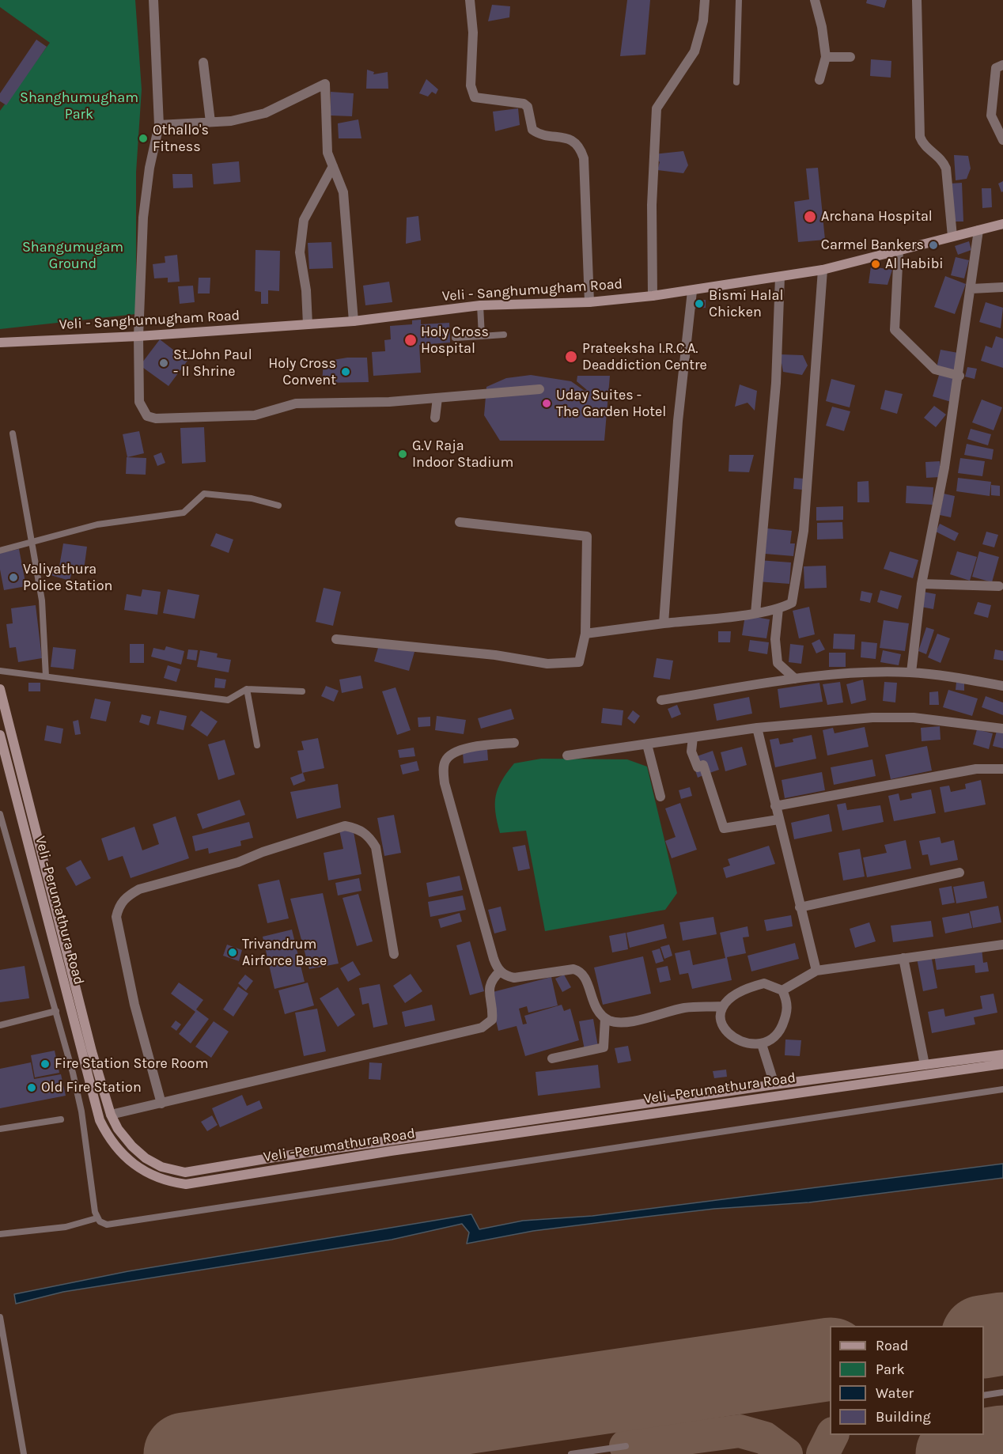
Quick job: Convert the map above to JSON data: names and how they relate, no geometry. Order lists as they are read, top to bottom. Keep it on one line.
{"streets":{"main road":["Veli - Sanghumugham Road","Veli -Perumathura Road"]},"parks":["Shanghumugham Park","Shangumugam Ground"],"places":["Othallo's Fitness","Archana Hospital","Carmel Bankers","Al Habibi","Bismi Halal Chicken","Holy Cross Hospital","Prateeksha I.R.C.A. Deaddiction Centre","St.John Paul - II Shrine","Holy Cross Convent","Uday Suites - The Garden Hotel","G.V Raja Indoor Stadium","Valiyathura Police Station","Trivandrum Airforce Base","Fire Station Store Room","Old Fire Station"],"legend":["Road","Park","Water","Building"]}
